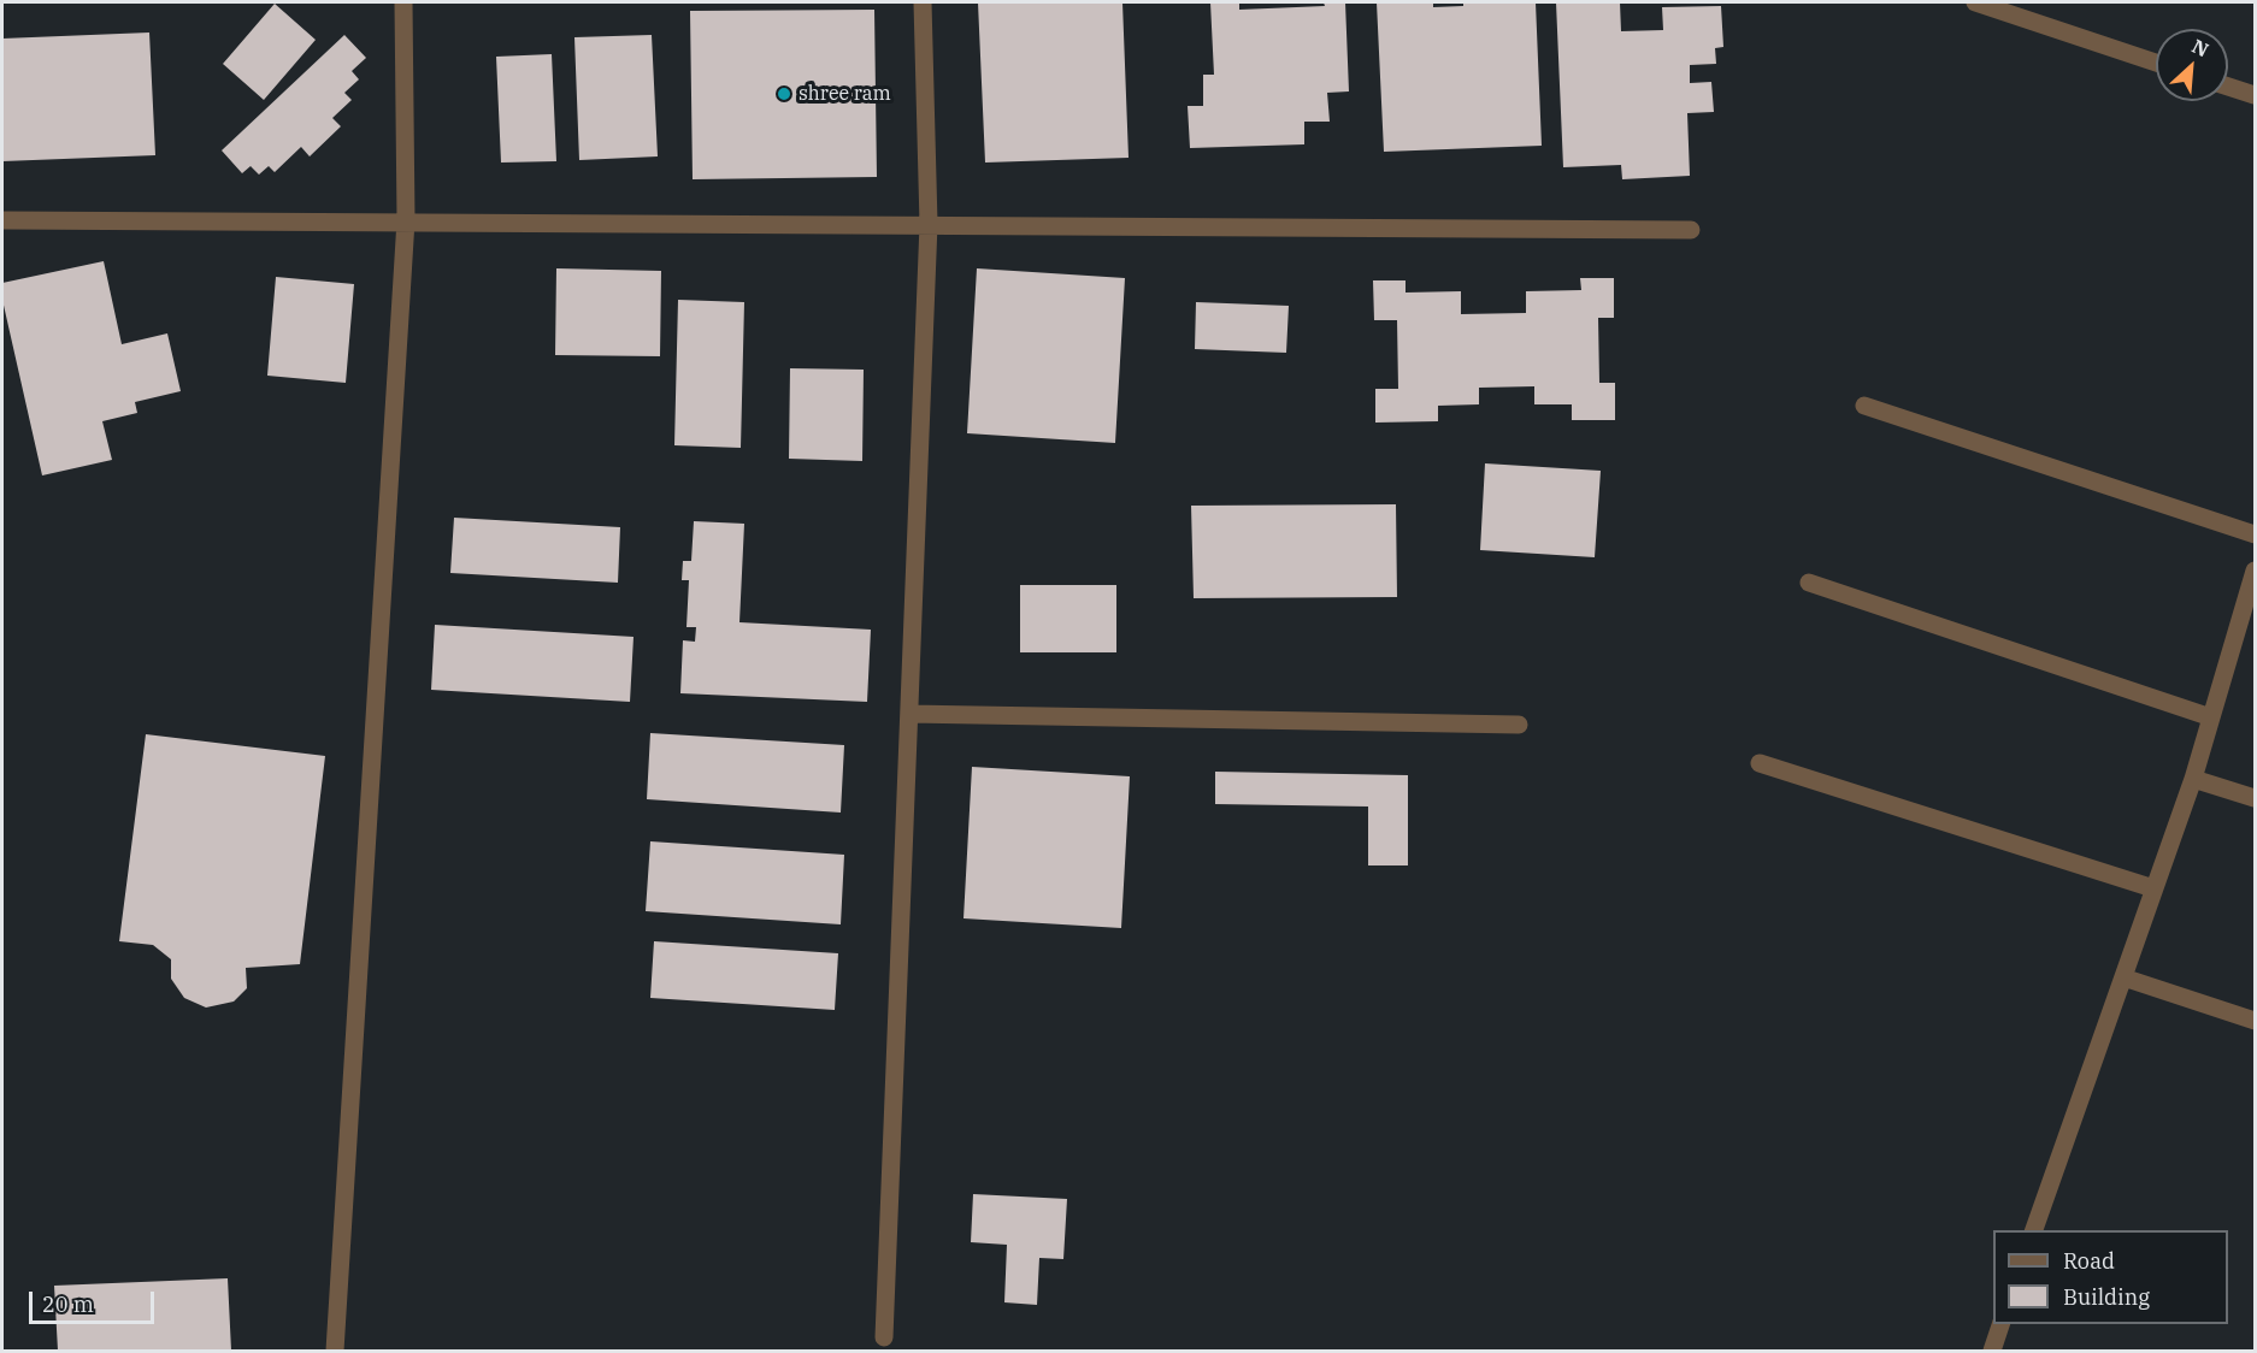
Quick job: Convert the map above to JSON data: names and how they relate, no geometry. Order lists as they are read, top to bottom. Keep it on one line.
{"places":["shree ram"],"legend":["Road","Building"],"scale_bar":"20 m","north":"top right"}
